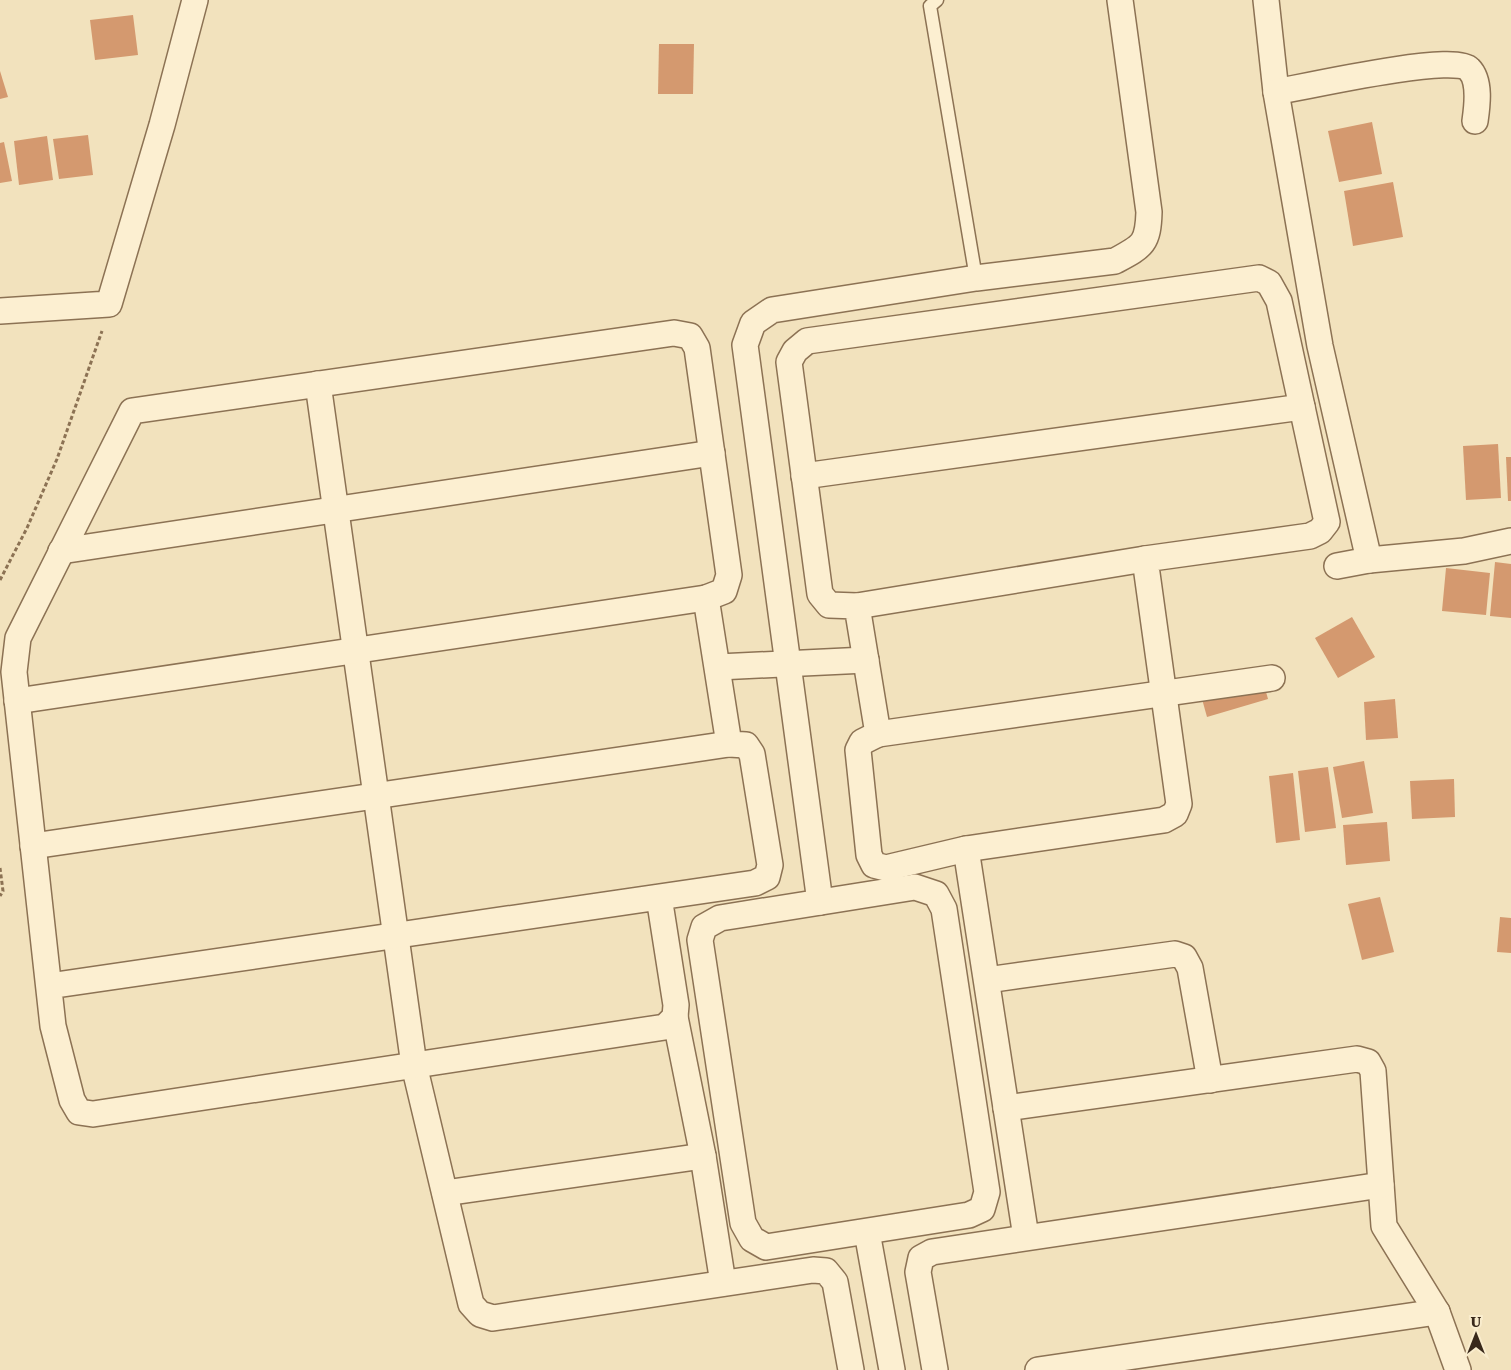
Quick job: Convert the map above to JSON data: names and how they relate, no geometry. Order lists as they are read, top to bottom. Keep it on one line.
{"north":"top"}
